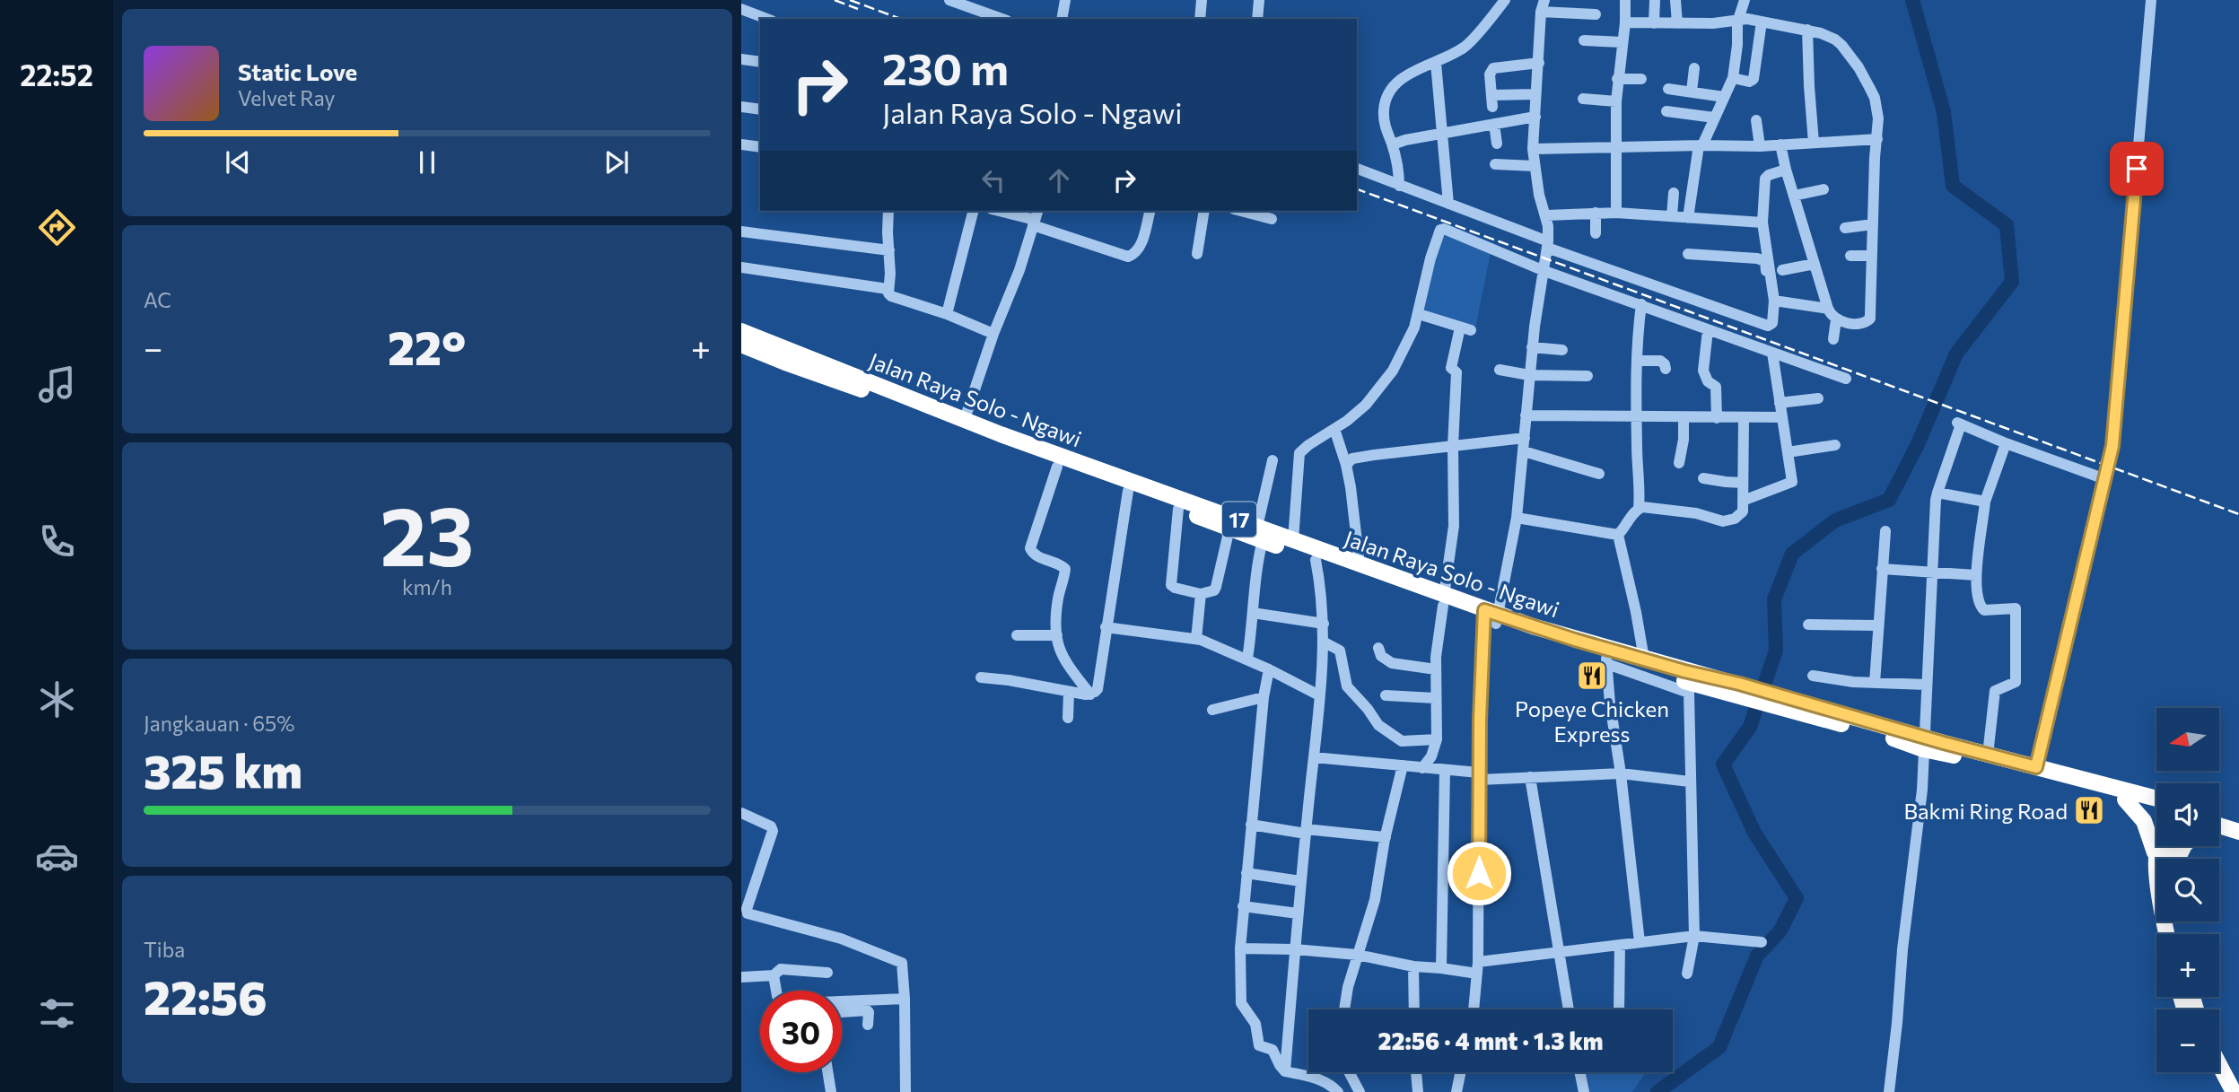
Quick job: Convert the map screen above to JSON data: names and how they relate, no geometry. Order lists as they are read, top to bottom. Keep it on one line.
{"streets":{"highway":["Jalan Raya Solo - Ngawi","17"]},"places":{"restaurant":["Popeye Chicken Express","Bakmi Ring Road"]},"north":"left","page":{"tabs":"22:52","turn":["230 m","Jalan Raya Solo - Ngawi"],"song":["Static Love","Velvet Ray"],"tile":["AC",["23","km/h"],["Jangkauan · 65%","325 km"],["Tiba","22:56"]],"heat":["−","22°","+"],"map_buttons":["+","−"],"limit":"30","trip":"22:56 · 4 mnt · 1.3 km"}}
